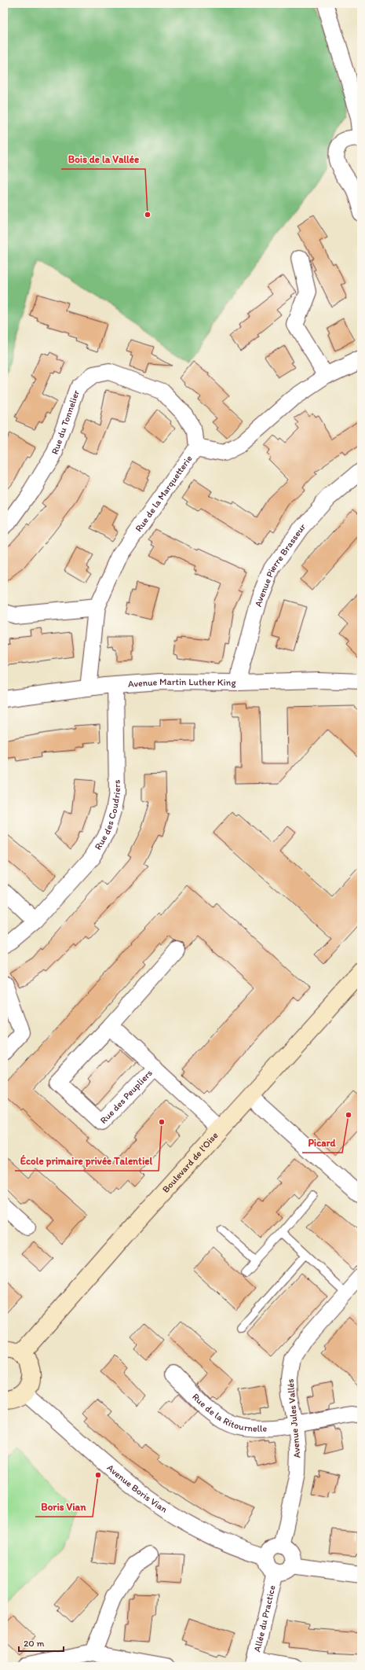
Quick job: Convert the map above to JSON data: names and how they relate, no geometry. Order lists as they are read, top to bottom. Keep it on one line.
{"streets":{"main road":["Boulevard de l'Oise"],"street":["Rue du Tonnelier","Rue de la Marquetterie","Avenue Pierre Brasseur","Avenue Martin Luther King","Rue des Coudriers","Rue des Peupliers","Rue de la Ritournelle","Avenue Jules Vallés","Avenue Boris Vian","Allée du Practice"]},"crossings":[["Rue du Tonnelier","Rue de la Marquetterie"],["Rue de la Marquetterie","Avenue Martin Luther King"],["Avenue Pierre Brasseur","Avenue Martin Luther King"],["Avenue Martin Luther King","Rue des Coudriers"],["Rue des Peupliers","Boulevard de l'Oise"],["Rue de la Ritournelle","Avenue Jules Vallés"],["Avenue Jules Vallés","Avenue Boris Vian"],["Avenue Jules Vallés","Allée du Practice"],["Avenue Boris Vian","Allée du Practice"]],"places":["Bois de la Vallée","Picard","École primaire privée Talentiel","Boris Vian"],"scale_bar":"20 m"}
